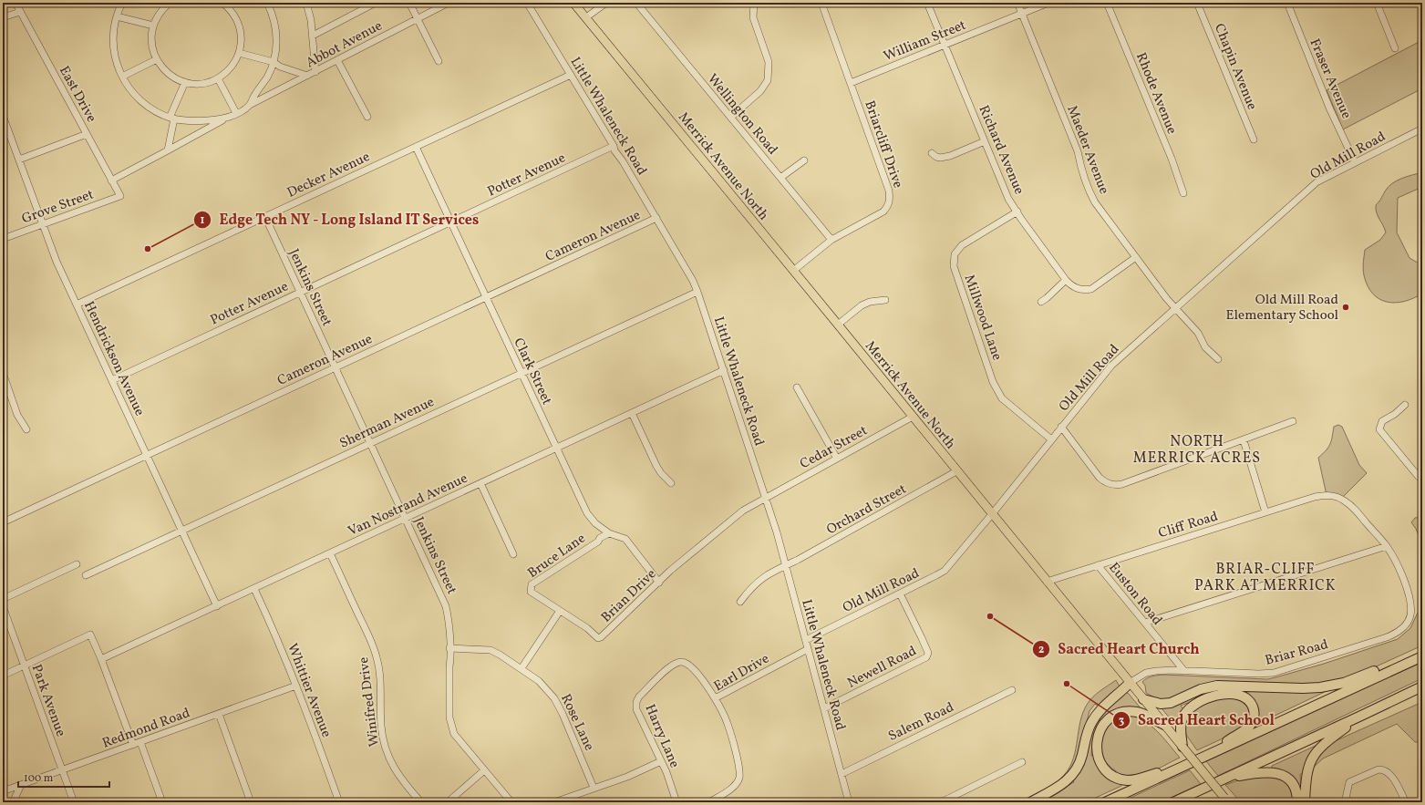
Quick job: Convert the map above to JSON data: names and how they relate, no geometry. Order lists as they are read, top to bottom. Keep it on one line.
{"streets":{"main road":["Merrick Avenue North"],"street":["William Street","Abbot Avenue","Chapin Avenue","Fraser Avenue","Rhode Avenue","East Drive","Wellington Road","Little Whaleneck Road","Briarcliff Drive","Richard Avenue","Maeder Avenue","Old Mill Road","Decker Avenue","Potter Avenue","Grove Street","Cameron Avenue","Jenkins Street","Millwood Lane","Hendrickson Avenue","Clark Street","Sherman Avenue","Cedar Street","Van Nostrand Avenue","Orchard Street","Cliff Road","Bruce Lane","Euston Road","Brian Drive","Briar Road","Newell Road","Earl Drive","Whittier Avenue","Park Avenue","Winifred Drive","Salem Road","Rose Lane","Redmond Road","Harry Lane"]},"crossings":[["William Street","Briarcliff Drive"],["William Street","Richard Avenue"],["William Street","Maeder Avenue"],["Fraser Avenue","Old Mill Road"],["East Drive","Grove Street"],["Wellington Road","Briarcliff Drive"],["Little Whaleneck Road","Old Mill Road"],["Little Whaleneck Road","Decker Avenue"],["Little Whaleneck Road","Potter Avenue"],["Little Whaleneck Road","Cameron Avenue"],["Little Whaleneck Road","Sherman Avenue"],["Little Whaleneck Road","Cedar Street"],["Little Whaleneck Road","Van Nostrand Avenue"],["Little Whaleneck Road","Orchard Street"],["Little Whaleneck Road","Brian Drive"],["Little Whaleneck Road","Newell Road"],["Little Whaleneck Road","Earl Drive"],["Little Whaleneck Road","Salem Road"],["Briarcliff Drive","Merrick Avenue North"],["Richard Avenue","Maeder Avenue"],["Richard Avenue","Millwood Lane"],["Maeder Avenue","Old Mill Road"],["Old Mill Road","Merrick Avenue North"],["Old Mill Road","Millwood Lane"],["Old Mill Road","Newell Road"],["Merrick Avenue North","Cedar Street"],["Merrick Avenue North","Orchard Street"],["Merrick Avenue North","Cliff Road"],["Merrick Avenue North","Briar Road"],["Decker Avenue","Jenkins Street"],["Decker Avenue","Hendrickson Avenue"],["Decker Avenue","Clark Street"],["Potter Avenue","Jenkins Street"],["Potter Avenue","Hendrickson Avenue"],["Potter Avenue","Clark Street"],["Grove Street","Hendrickson Avenue"],["Cameron Avenue","Jenkins Street"],["Cameron Avenue","Hendrickson Avenue"],["Cameron Avenue","Clark Street"],["Jenkins Street","Sherman Avenue"],["Jenkins Street","Van Nostrand Avenue"],["Jenkins Street","Rose Lane"],["Hendrickson Avenue","Sherman Avenue"],["Hendrickson Avenue","Van Nostrand Avenue"],["Clark Street","Sherman Avenue"],["Clark Street","Van Nostrand Avenue"],["Clark Street","Bruce Lane"],["Clark Street","Brian Drive"],["Cedar Street","Brian Drive"],["Van Nostrand Avenue","Whittier Avenue"],["Van Nostrand Avenue","Winifred Drive"],["Cliff Road","Euston Road"],["Cliff Road","Briar Road"],["Bruce Lane","Brian Drive"],["Euston Road","Briar Road"],["Earl Drive","Harry Lane"],["Whittier Avenue","Redmond Road"],["Park Avenue","Redmond Road"]],"districts":["NORTH MERRICK ACRES","BRIAR-CLIFF PARK AT MERRICK"],"places":["Edge Tech NY - Long Island IT Services","Old Mill Road Elementary School","Sacred Heart Church","Sacred Heart School"],"scale_bar":"100 m"}
